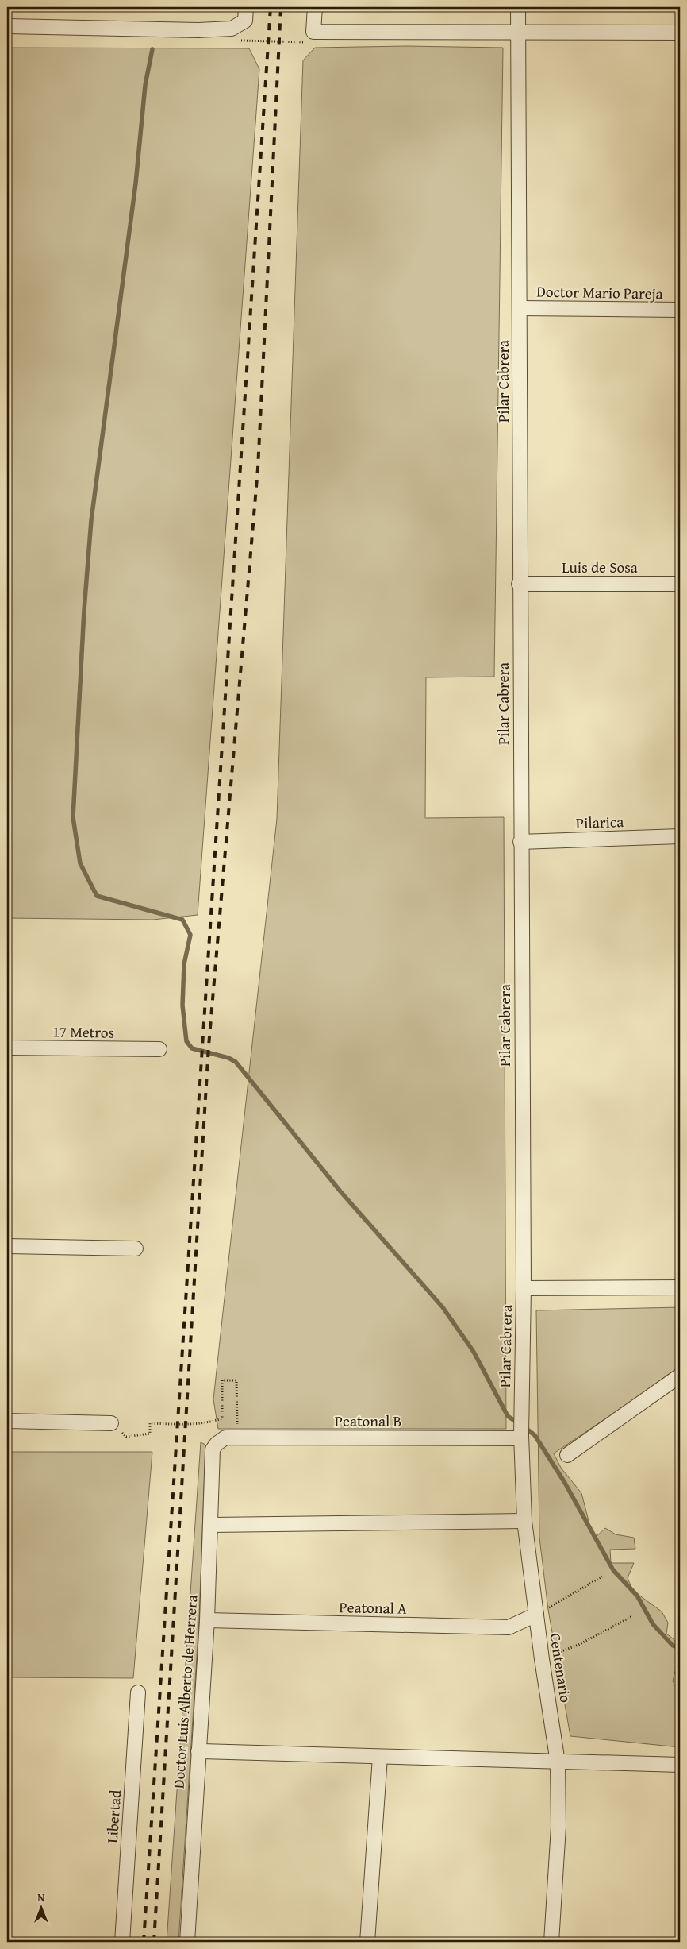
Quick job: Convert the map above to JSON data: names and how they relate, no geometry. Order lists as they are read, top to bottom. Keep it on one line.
{"streets":{"street":["Doctor Mario Pareja","Pilar Cabrera","Luis de Sosa","Pilarica","17 Metros","Peatonal B","Peatonal A","Centenario","Doctor Luis Alberto de Herrera","Libertad"]},"crossings":[["Doctor Mario Pareja","Pilar Cabrera"],["Pilar Cabrera","Luis de Sosa"],["Pilar Cabrera","Pilarica"],["Pilar Cabrera","Centenario"],["Peatonal B","Centenario"],["Peatonal B","Doctor Luis Alberto de Herrera"],["Peatonal A","Centenario"],["Peatonal A","Doctor Luis Alberto de Herrera"]],"north":"top"}
